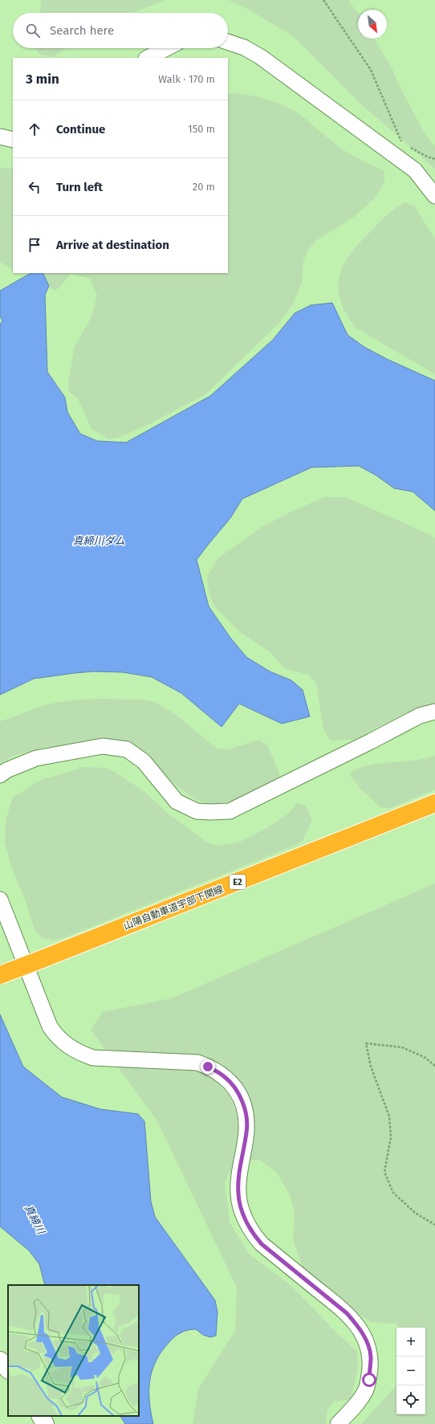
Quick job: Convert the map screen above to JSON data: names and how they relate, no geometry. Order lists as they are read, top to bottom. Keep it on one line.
{"streets":{"highway":["E2","山陽自動車道宇部下関線"]},"water":["真締川ダム","真締川"],"north":"bottom right","page":{"search":"Search here","heading":["3 min","Walk · 170 m"],"list":[["Continue","150 m"],["Turn left","20 m"],"Arrive at destination"],"map_buttons":["+","−"]}}
